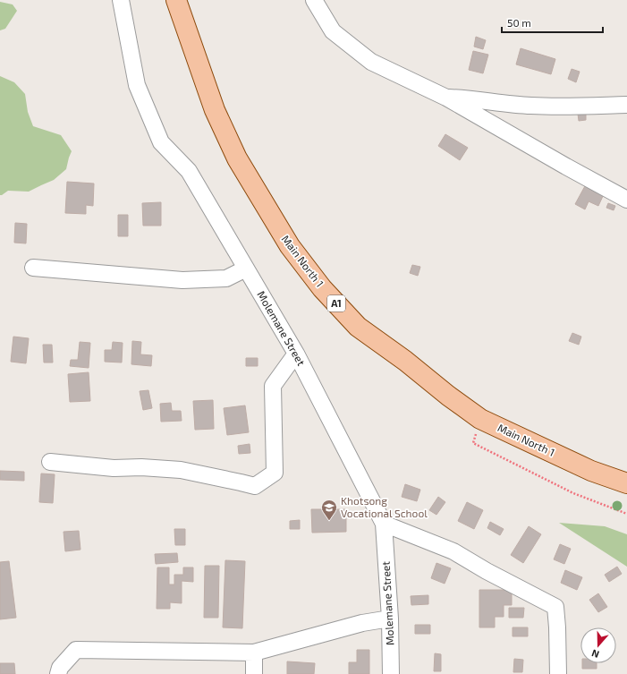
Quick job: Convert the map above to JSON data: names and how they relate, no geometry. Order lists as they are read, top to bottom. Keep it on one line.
{"streets":{"main road":["Main North 1","A1"],"street":["Molemane Street"]},"places":{"school or university":["Khotsong Vocational School"]},"scale_bar":"50 m","north":"bottom"}
